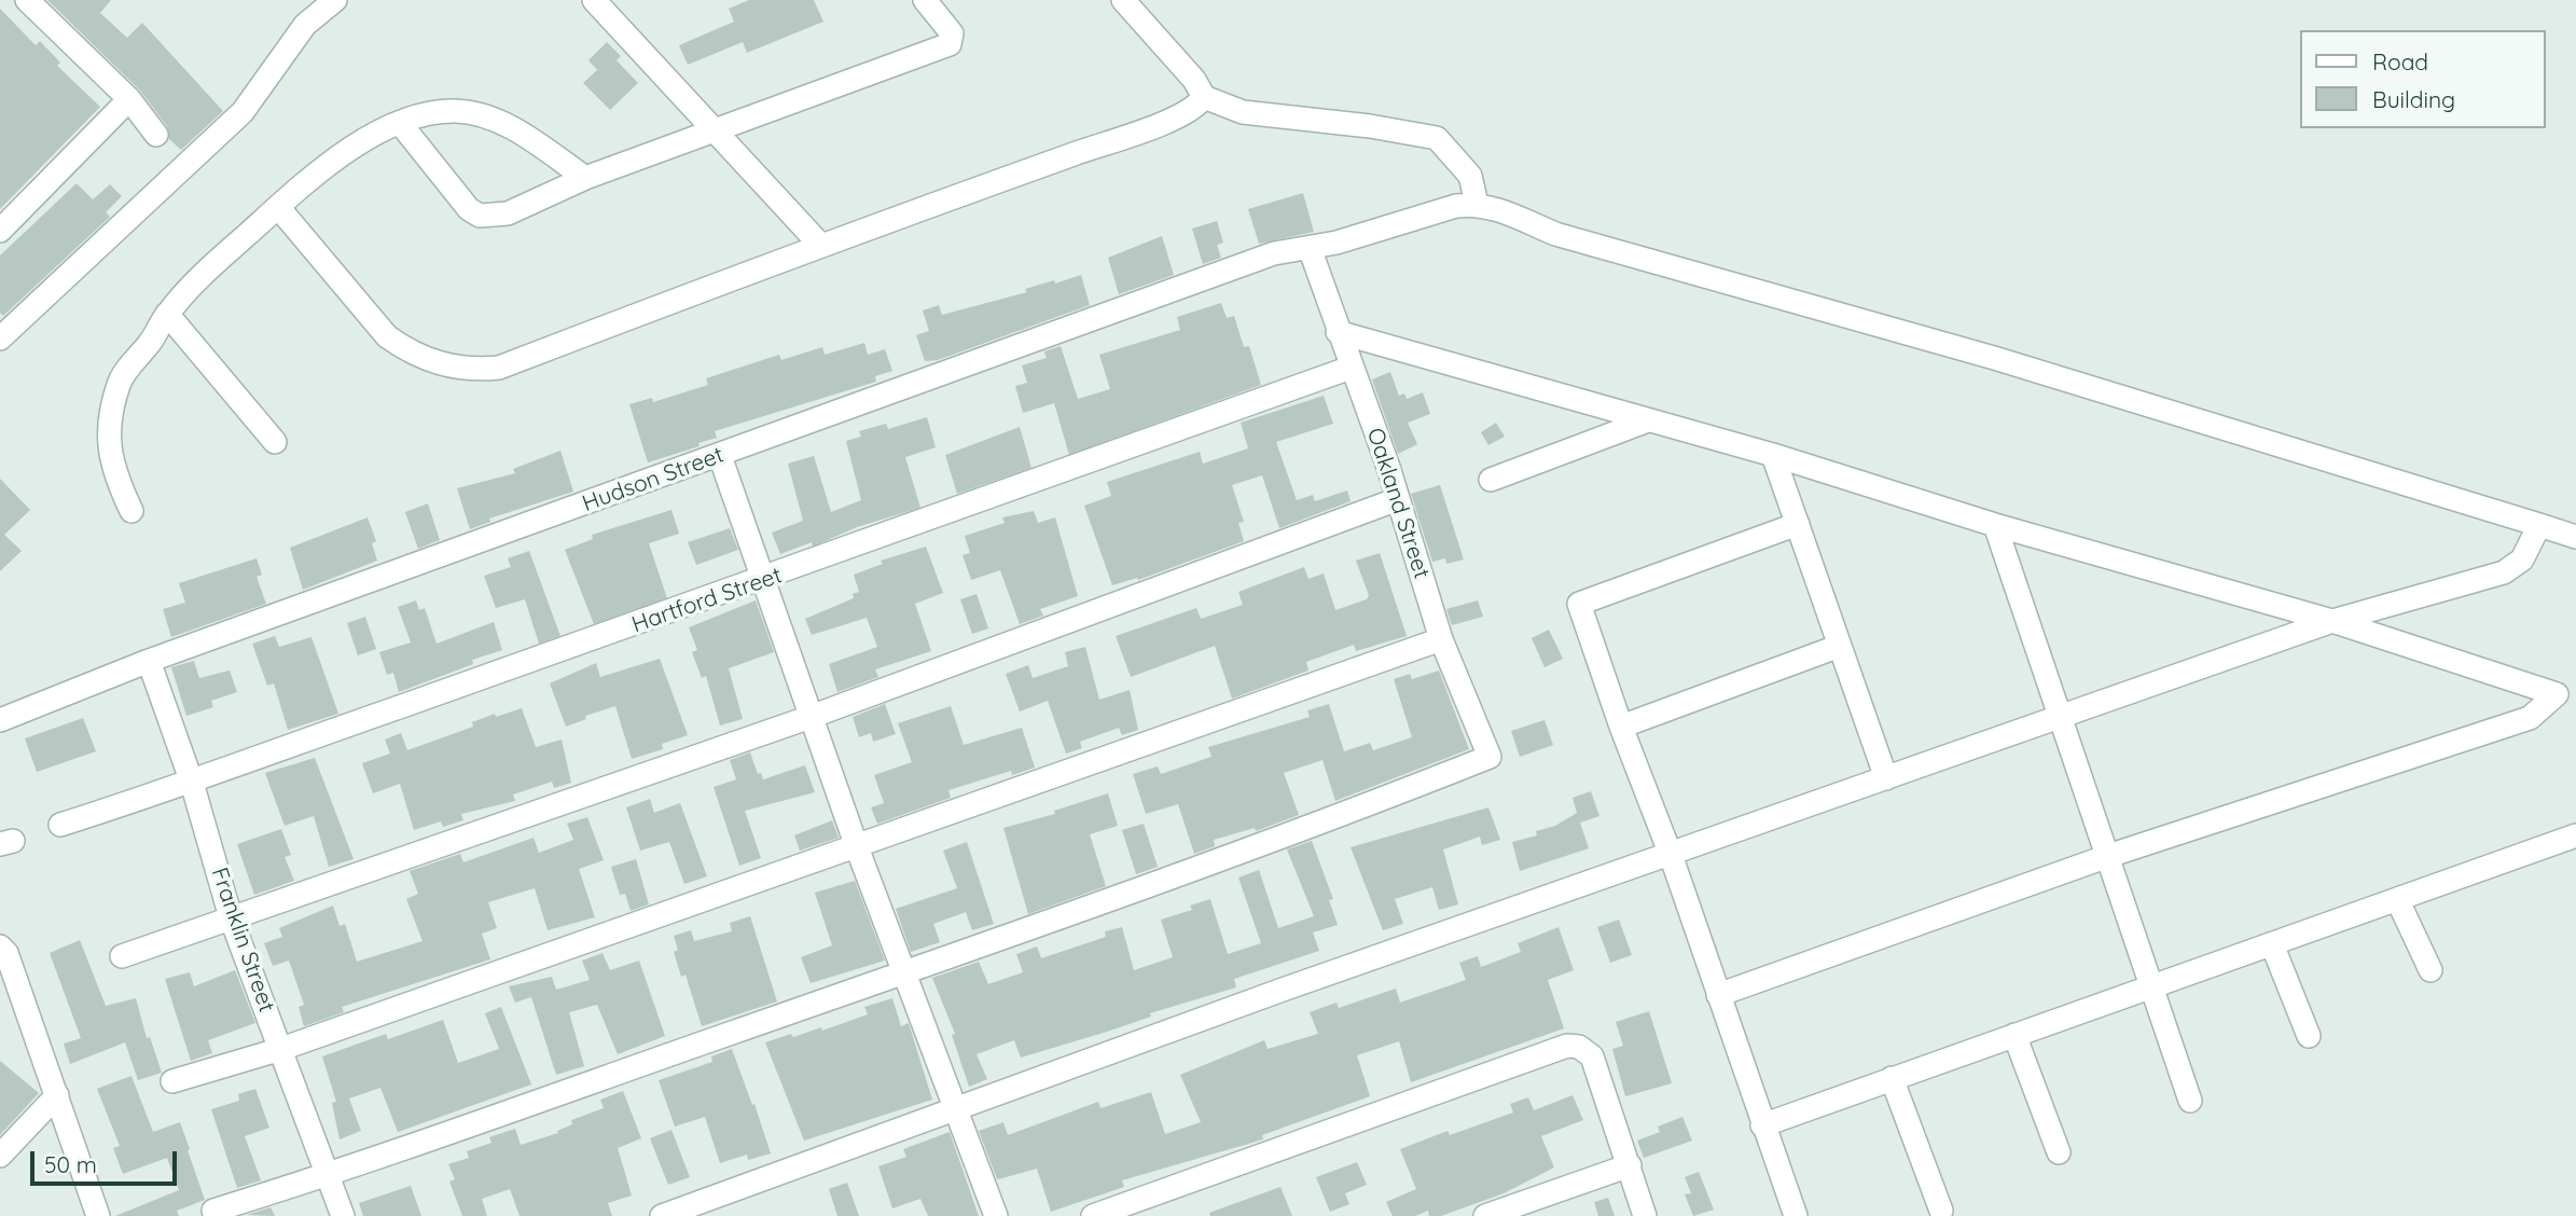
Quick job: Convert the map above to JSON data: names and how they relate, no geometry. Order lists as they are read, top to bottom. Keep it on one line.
{"streets":{"street":["Hudson Street","Oakland Street","Hartford Street","Franklin Street"]},"crossings":[["Hudson Street","Oakland Street"],["Hudson Street","Franklin Street"],["Oakland Street","Hartford Street"],["Hartford Street","Franklin Street"]],"legend":["Road","Building"],"scale_bar":"50 m"}
